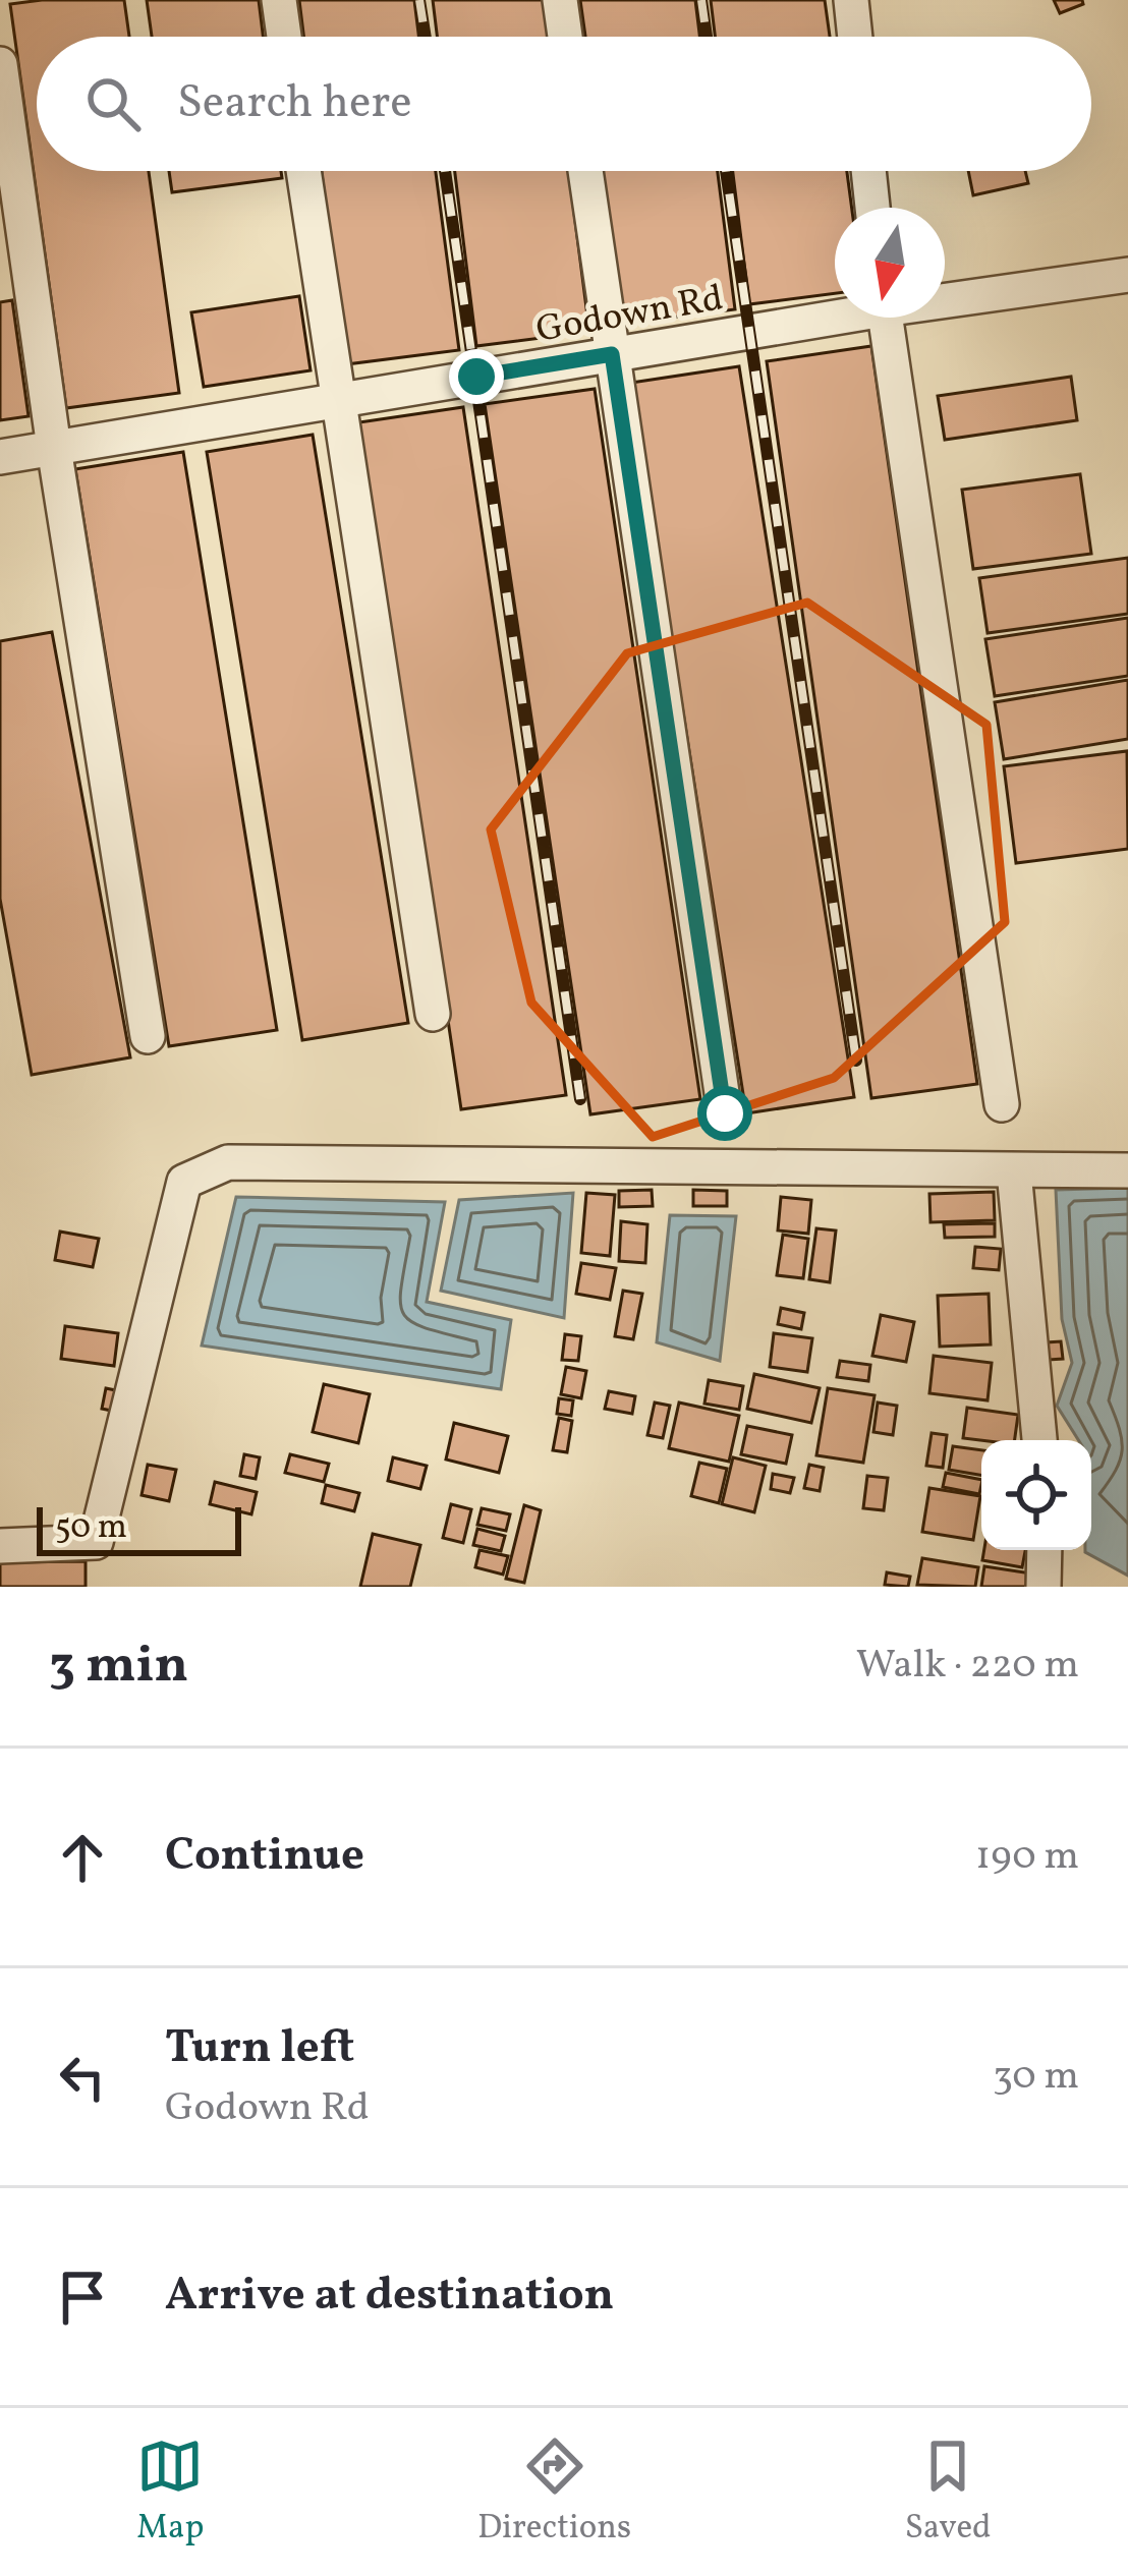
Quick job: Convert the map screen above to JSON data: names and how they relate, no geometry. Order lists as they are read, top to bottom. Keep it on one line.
{"streets":{"street":["Godown Rd"]},"scale_bar":"50 m","north":"bottom","page":{"search":"Search here","scale":"50 m","heading":["3 min","Walk · 220 m"],"list":[["Continue","190 m"],["Turn left","Godown Rd","30 m"],"Arrive at destination"],"nav":["Map","Directions","Saved"]}}
